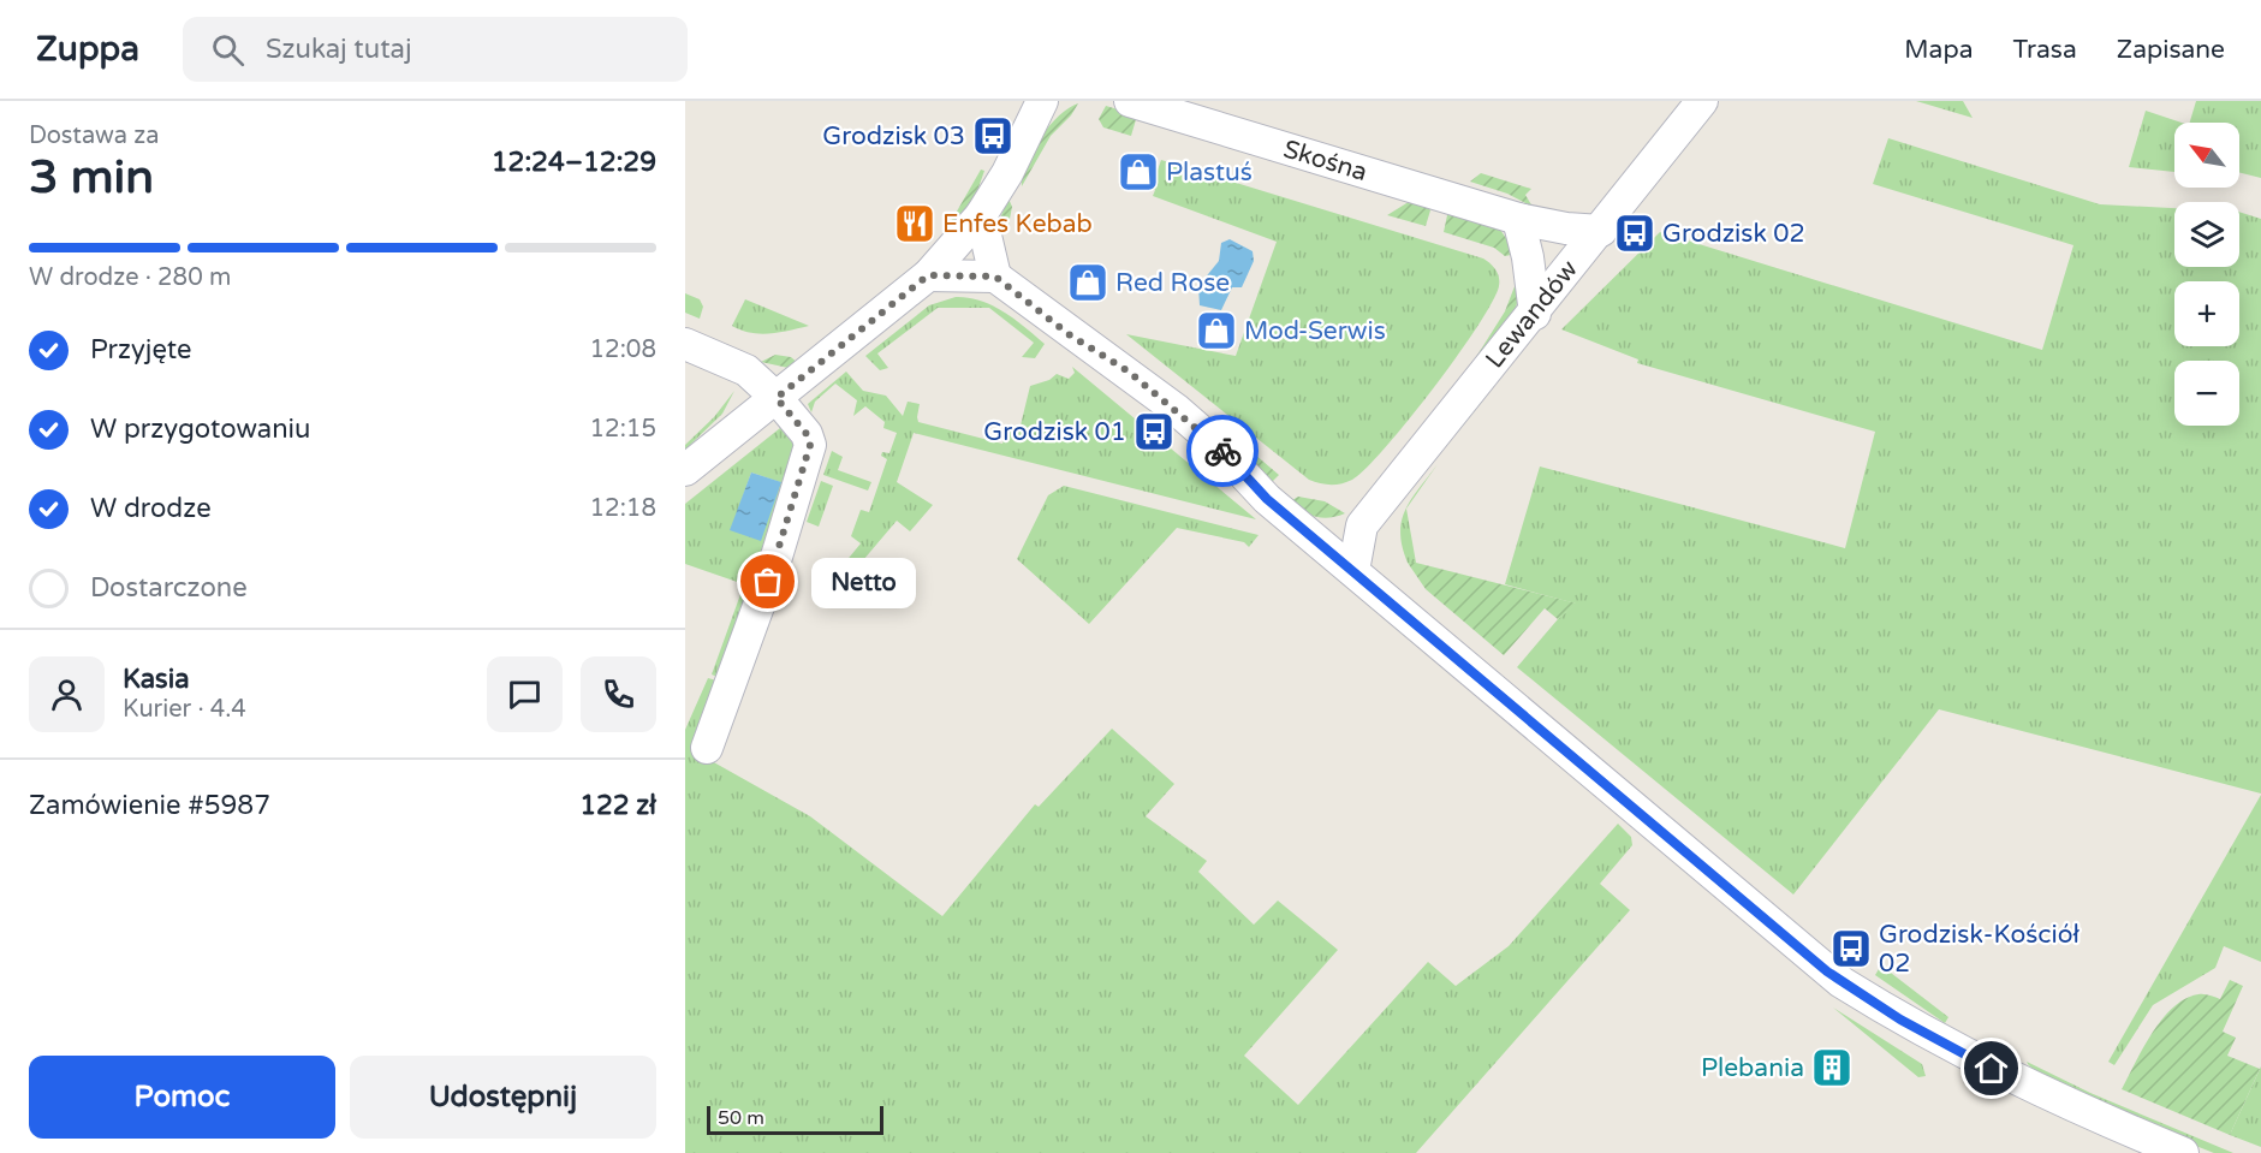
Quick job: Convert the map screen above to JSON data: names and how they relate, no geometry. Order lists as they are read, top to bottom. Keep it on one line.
{"streets":{"street":["Skośna","Lewandów"]},"crossings":[["Skośna","Lewandów"]],"places":{"bus stop":["Grodzisk 03","Grodzisk 02","Grodzisk 01","Grodzisk-Kościół 02"],"shop":["Plastuś","Red Rose","Mod-Serwis"],"restaurant":["Enfes Kebab"],"other":["Netto"],"building":["Plebania"]},"scale_bar":"50 m","north":"top left","page":{"header":"Zuppa","search":"Szukaj tutaj","nav":["Mapa","Trasa","Zapisane"],"heading":["3 min","Dostawa za","12:24–12:29"],"panel":["Kasia","Kurier · 4.4","Zamówienie #5987","122 zł"],"map_buttons":["+","−"],"bar":"W drodze · 280 m","list":[["Przyjęte","12:08"],["W przygotowaniu","12:15"],["W drodze","12:18"],"Dostarczone"],"bubble":"Netto","buttons":["Pomoc","Udostępnij"],"scale":"50 m"}}
